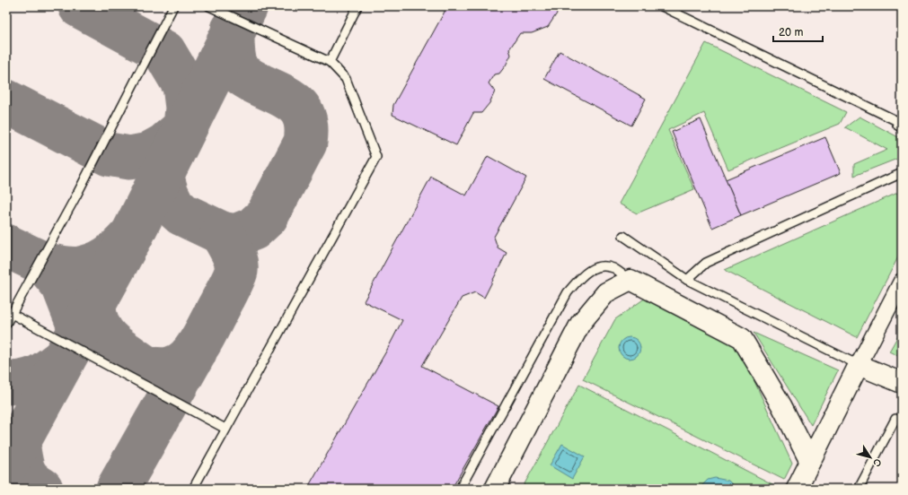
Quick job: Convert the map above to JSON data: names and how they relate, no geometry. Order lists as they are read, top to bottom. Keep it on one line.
{"scale_bar":"20 m","north":"bottom right"}
